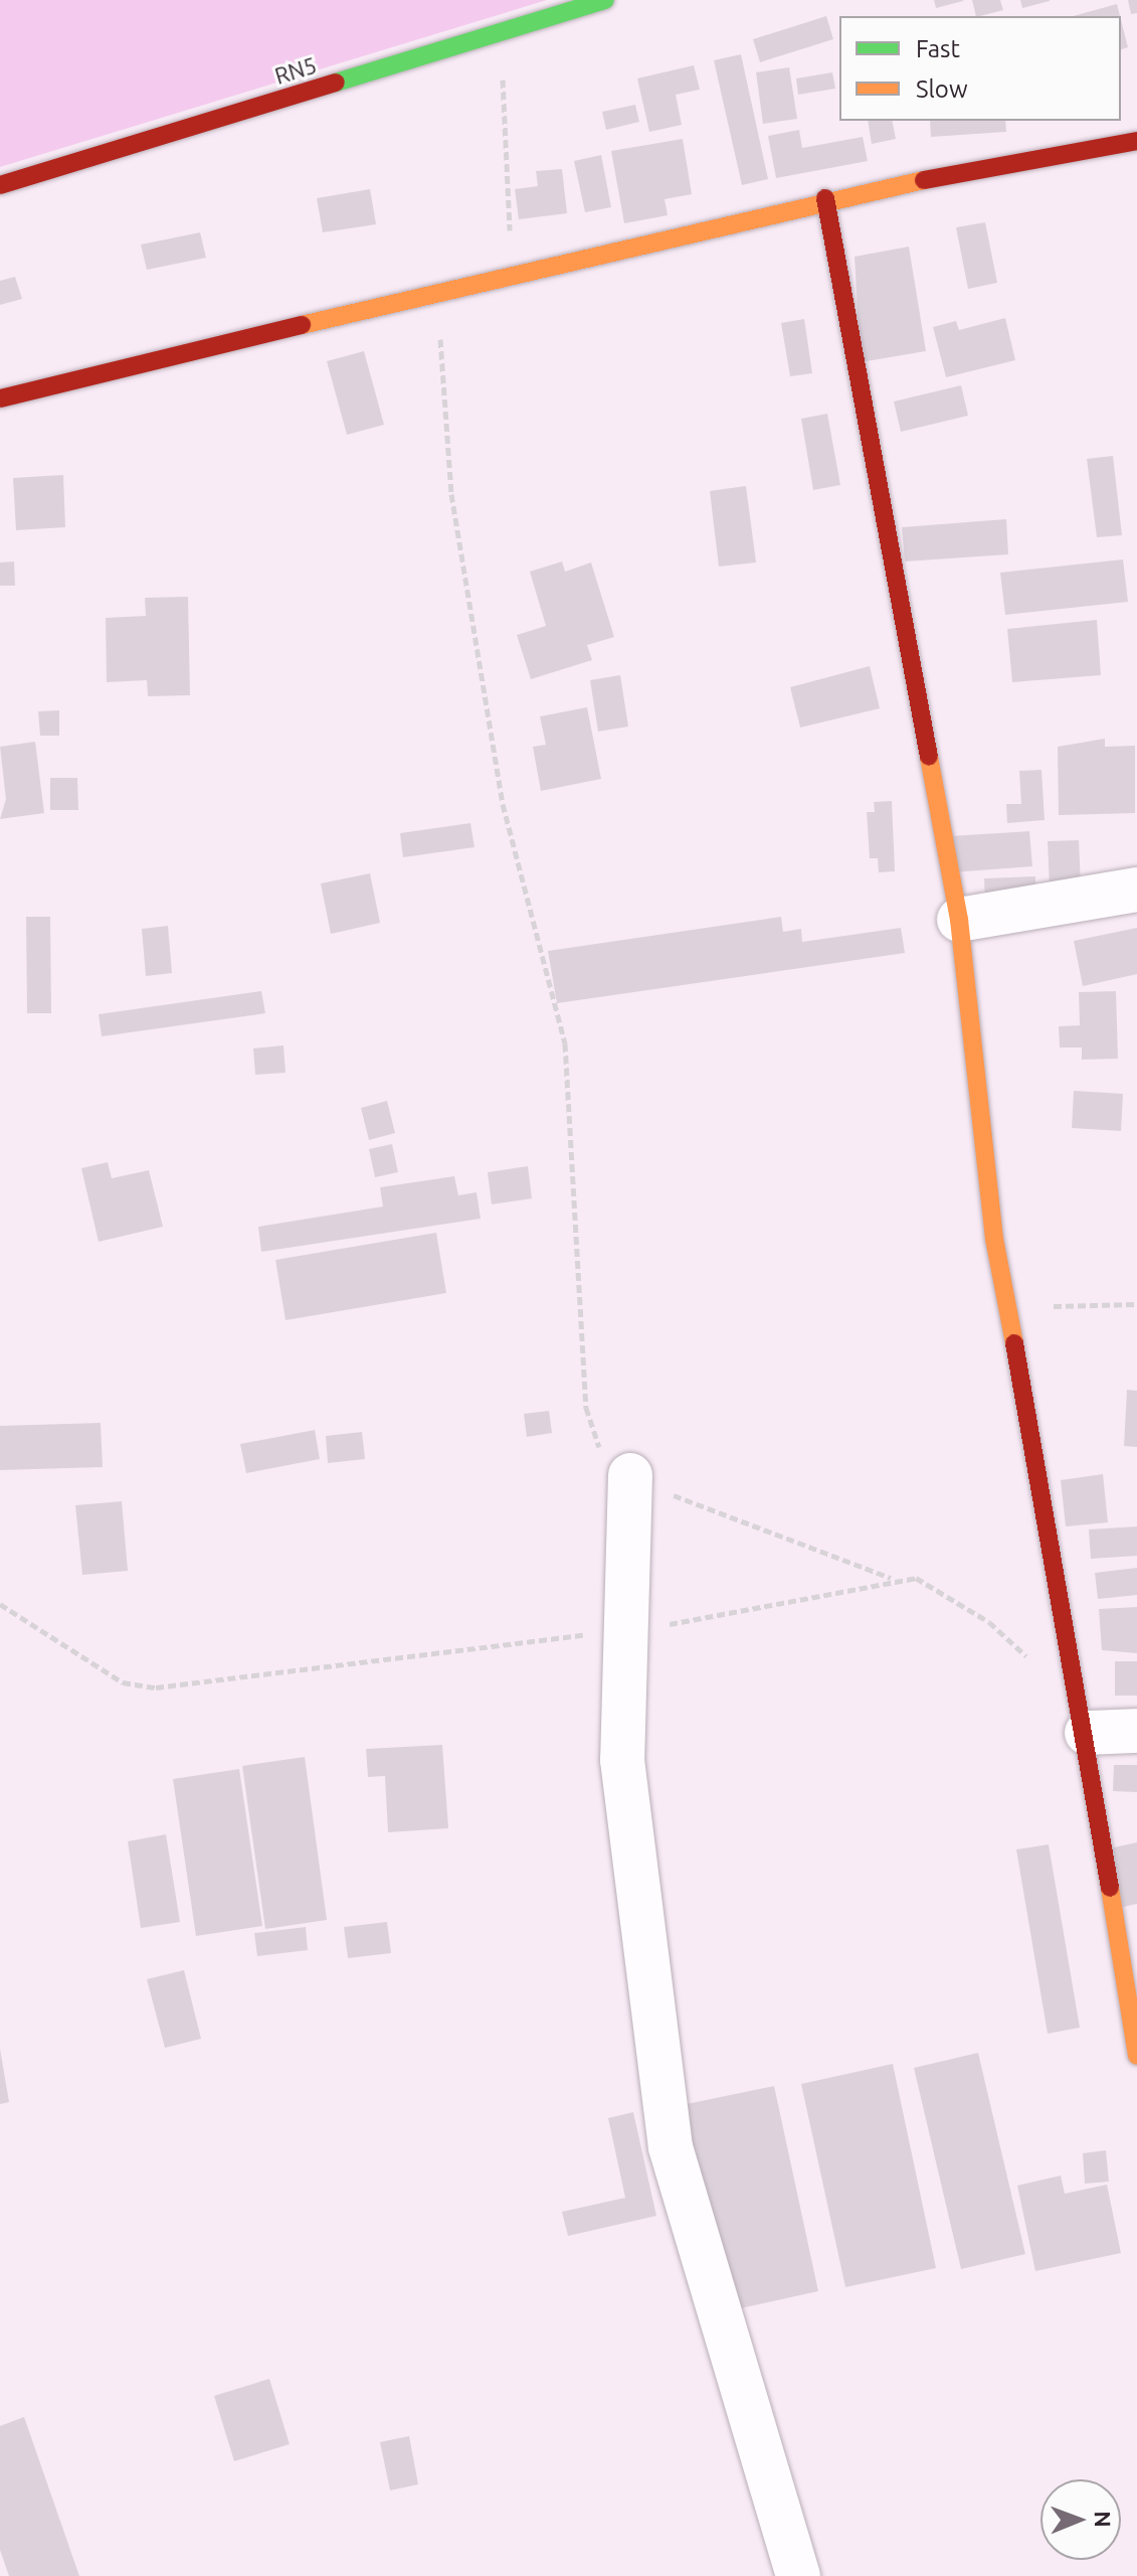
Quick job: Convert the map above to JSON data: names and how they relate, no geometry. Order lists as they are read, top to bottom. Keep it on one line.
{"streets":{"street":["RN5"]},"legend":["Fast","Slow"],"north":"right"}
